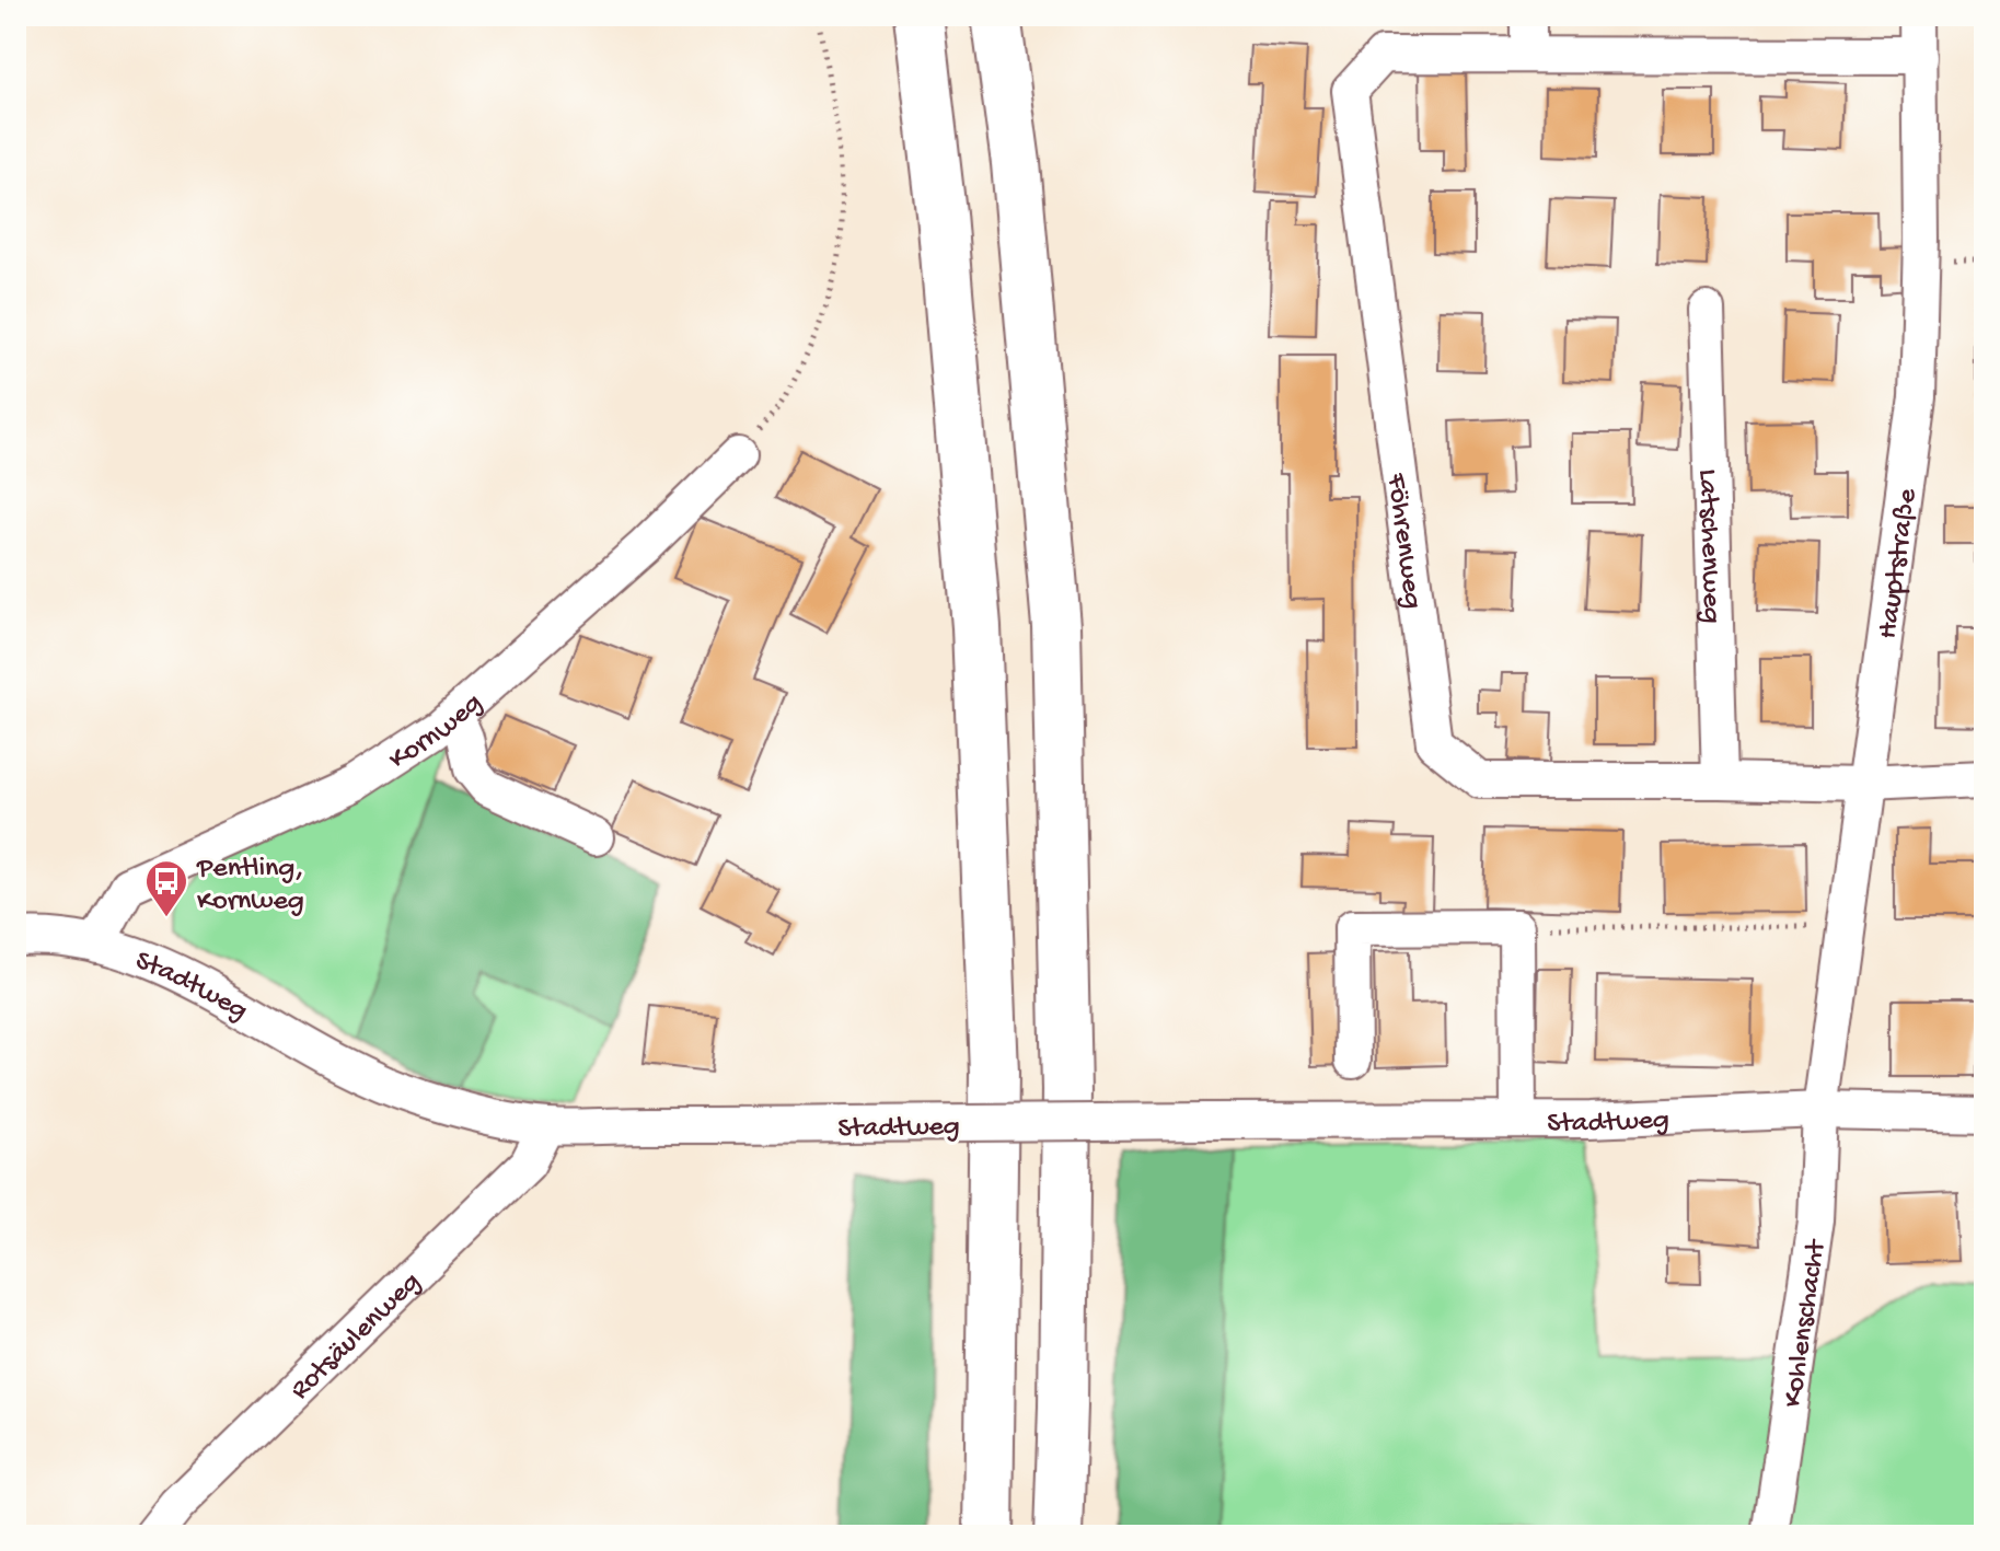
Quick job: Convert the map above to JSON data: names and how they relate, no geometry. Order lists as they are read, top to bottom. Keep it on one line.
{"streets":{"street":["Föhrenweg","Latschenweg","Hauptstraße","Kornweg","Stadtweg","Kohlenschacht","Rotsäulenweg"]},"crossings":[["Föhrenweg","Latschenweg"],["Föhrenweg","Hauptstraße"],["Hauptstraße","Stadtweg"],["Hauptstraße","Kohlenschacht"],["Kornweg","Stadtweg"],["Stadtweg","Kohlenschacht"],["Stadtweg","Rotsäulenweg"]],"places":{"bus stop":["Pentling, Kornweg"]}}
